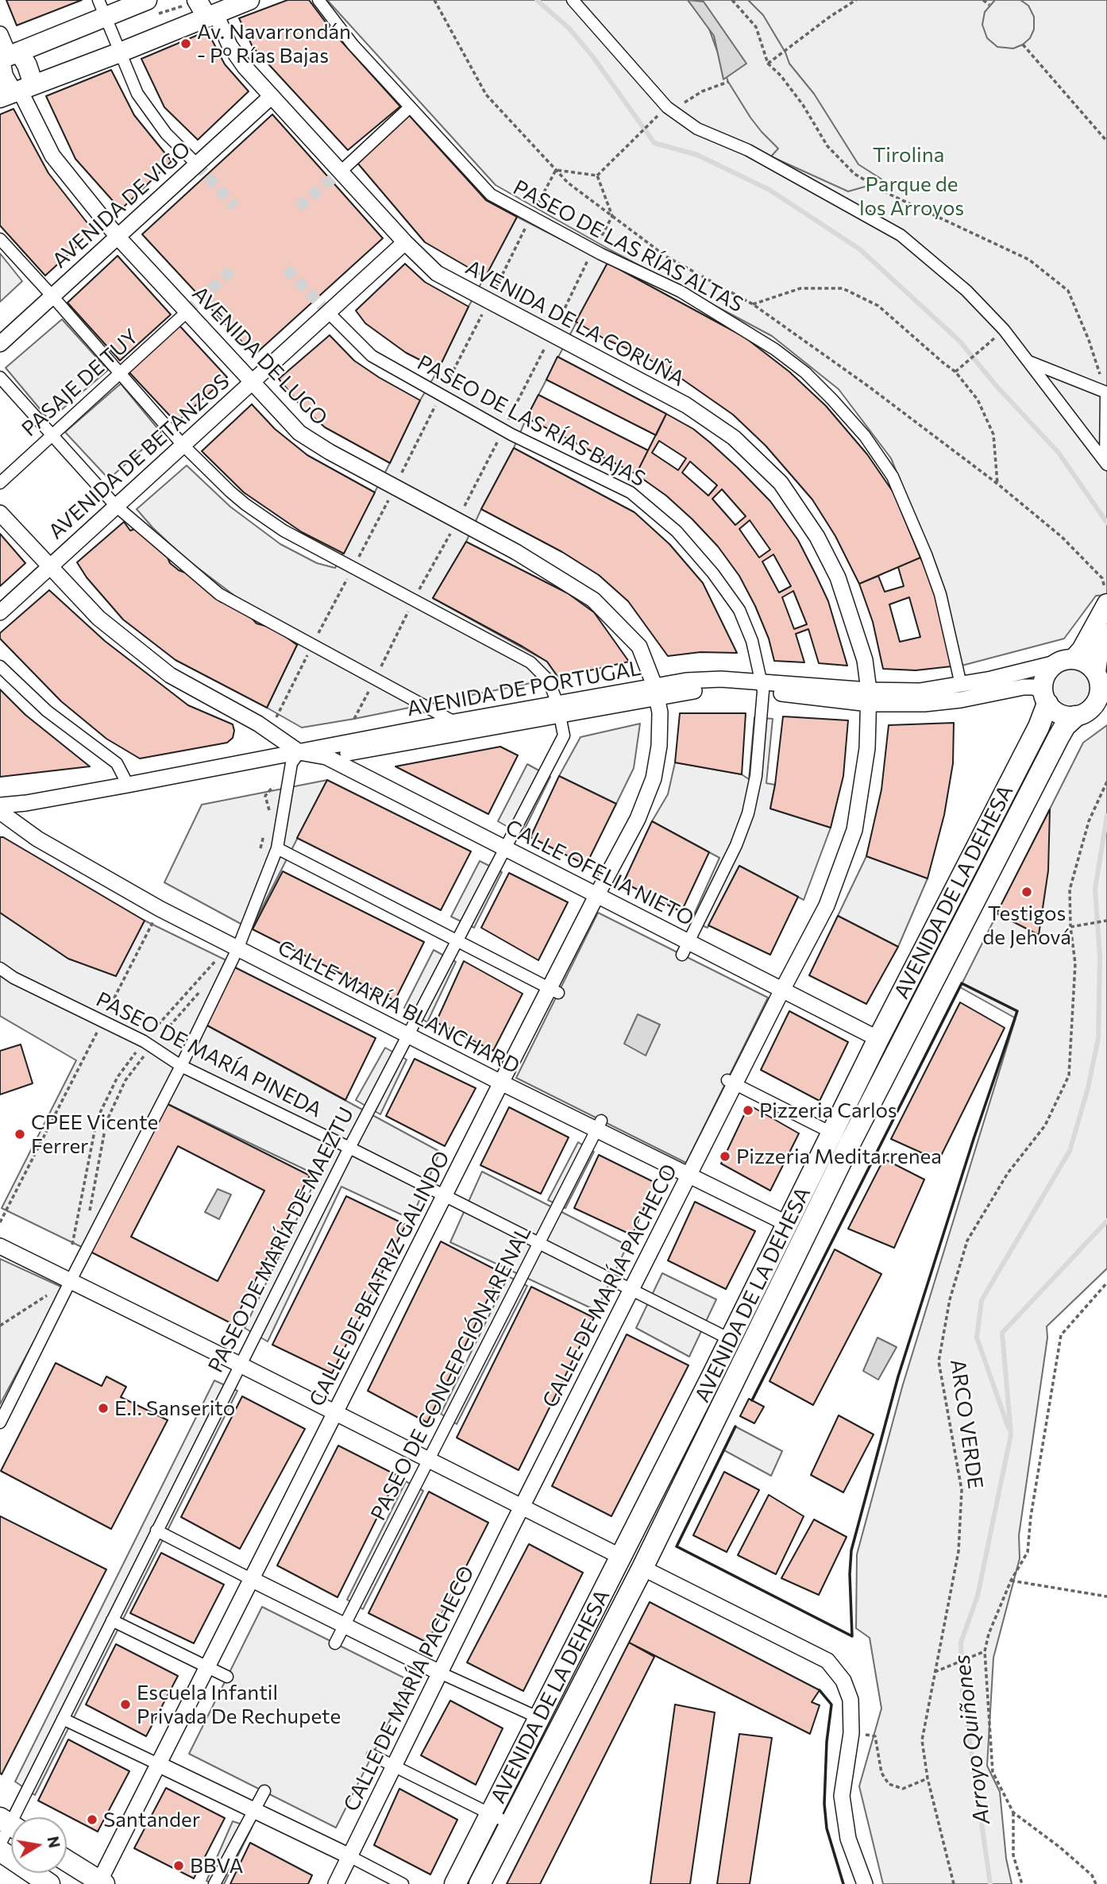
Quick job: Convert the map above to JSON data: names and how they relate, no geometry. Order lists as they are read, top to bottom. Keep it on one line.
{"streets":{"main road":["AVENIDA DE LA DEHESA"],"street":["AVENIDA DE VIGO","PASEO DE LAS RÍAS ALTAS","AVENIDA DE LA CORUÑA","AVENIDA DE LUGO","PASAJE DE TUY","PASEO DE LAS RÍAS BAJAS","AVENIDA DE BETANZOS","AVENIDA DE PORTUGAL","CALLE OFELIA NIETO","CALLE MARÍA BLANCHARD","PASEO DE MARÍA PINEDA","PASEO DE MARÍA DE MAEZTU","CALLE DE BEATRIZ GALINDO","CALLE DE MARÍA PACHECO","PASEO DE CONCEPCIÓN ARENAL"],"path":["ARCO VERDE"]},"crossings":[["AVENIDA DE VIGO","AVENIDA DE LA CORUÑA"],["AVENIDA DE VIGO","AVENIDA DE LUGO"],["AVENIDA DE VIGO","PASEO DE MARÍA DE MAEZTU"],["PASEO DE LAS RÍAS ALTAS","AVENIDA DE PORTUGAL"],["AVENIDA DE LA CORUÑA","AVENIDA DE BETANZOS"],["AVENIDA DE LA CORUÑA","AVENIDA DE PORTUGAL"],["AVENIDA DE LA CORUÑA","CALLE DE MARÍA PACHECO"],["AVENIDA DE LUGO","PASAJE DE TUY"],["AVENIDA DE LUGO","AVENIDA DE BETANZOS"],["AVENIDA DE LUGO","AVENIDA DE PORTUGAL"],["AVENIDA DE LUGO","CALLE DE BEATRIZ GALINDO"],["PASAJE DE TUY","PASEO DE MARÍA DE MAEZTU"],["PASEO DE LAS RÍAS BAJAS","AVENIDA DE BETANZOS"],["PASEO DE LAS RÍAS BAJAS","AVENIDA DE PORTUGAL"],["PASEO DE LAS RÍAS BAJAS","CALLE OFELIA NIETO"],["AVENIDA DE BETANZOS","PASEO DE MARÍA DE MAEZTU"],["AVENIDA DE PORTUGAL","CALLE OFELIA NIETO"],["AVENIDA DE PORTUGAL","AVENIDA DE LA DEHESA"],["AVENIDA DE PORTUGAL","CALLE MARÍA BLANCHARD"],["AVENIDA DE PORTUGAL","PASEO DE MARÍA DE MAEZTU"],["AVENIDA DE PORTUGAL","CALLE DE BEATRIZ GALINDO"],["AVENIDA DE PORTUGAL","CALLE DE MARÍA PACHECO"],["CALLE OFELIA NIETO","AVENIDA DE LA DEHESA"],["CALLE OFELIA NIETO","PASEO DE MARÍA DE MAEZTU"],["CALLE OFELIA NIETO","CALLE DE BEATRIZ GALINDO"],["CALLE OFELIA NIETO","CALLE DE MARÍA PACHECO"],["AVENIDA DE LA DEHESA","CALLE MARÍA BLANCHARD"],["AVENIDA DE LA DEHESA","PASEO DE MARÍA PINEDA"],["CALLE MARÍA BLANCHARD","PASEO DE MARÍA DE MAEZTU"],["CALLE MARÍA BLANCHARD","CALLE DE BEATRIZ GALINDO"],["CALLE MARÍA BLANCHARD","CALLE DE MARÍA PACHECO"],["CALLE MARÍA BLANCHARD","PASEO DE CONCEPCIÓN ARENAL"],["PASEO DE MARÍA PINEDA","PASEO DE MARÍA DE MAEZTU"],["PASEO DE MARÍA PINEDA","CALLE DE BEATRIZ GALINDO"],["PASEO DE MARÍA PINEDA","CALLE DE MARÍA PACHECO"],["PASEO DE MARÍA PINEDA","PASEO DE CONCEPCIÓN ARENAL"]],"water":["Arroyo Quiñones"],"parks":["Tirolina","Parque de los Arroyos"],"places":["Av. Navarrondán - Pº Rías Bajas","Testigos de Jehová","Pizzeria Carlos","CPEE Vicente Ferrer","Pizzeria Meditarrenea","E.I. Sanserito","Escuela Infantil Privada De Rechupete","Santander","BBVA"],"north":"right"}
